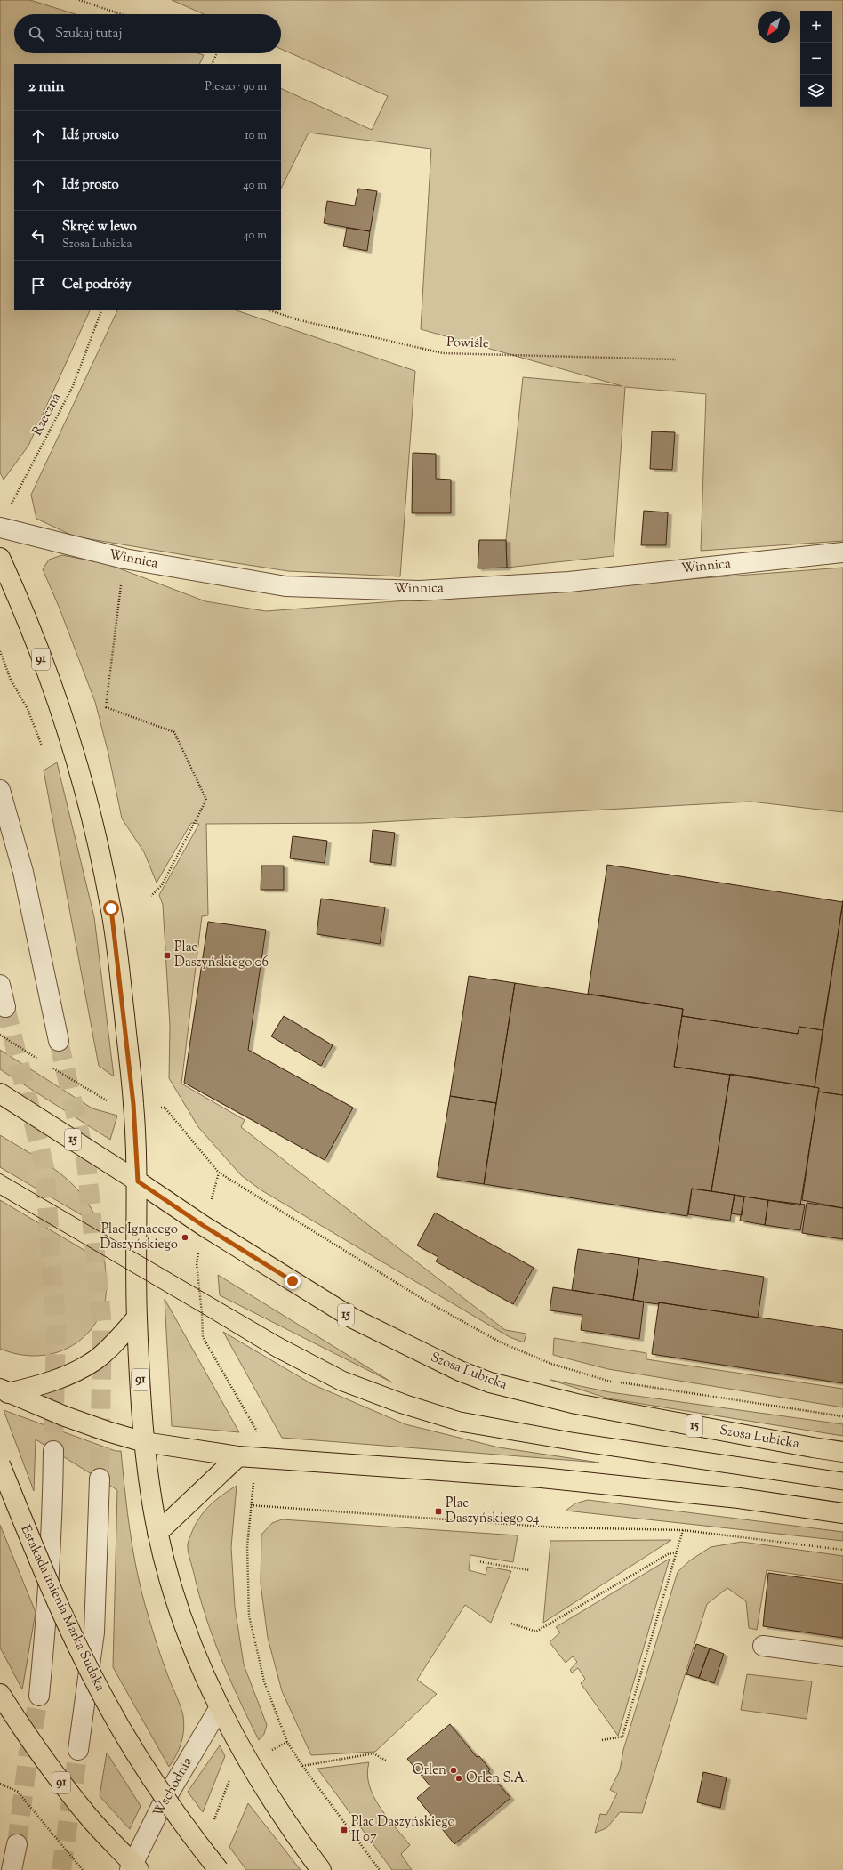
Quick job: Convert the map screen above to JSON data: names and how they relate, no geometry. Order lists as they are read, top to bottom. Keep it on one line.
{"streets":{"main road":["91","15","Szosa Lubicka","Estakada imienia Marka Sudaka"],"street":["Winnica","Wschodnia"],"path":["Powiśle","Rzeczna"]},"crossings":[["91","15"],["91","Szosa Lubicka"],["91","Wschodnia"],["15","Szosa Lubicka"]],"places":{"transit":["Plac Daszyńskiego 06","Plac Daszyńskiego 04","Plac Daszyńskiego II 07"],"other":["Plac Ignacego Daszyńskiego","Orlen","Orlen S.A."]},"north":"bottom left","page":{"map_buttons":["+","−"],"search":"Szukaj tutaj","heading":["2 min","Pieszo · 90 m"],"list":[["Idź prosto","10 m"],["Idź prosto","40 m"],["Skręć w lewo","Szosa Lubicka","40 m"],"Cel podróży"]}}
